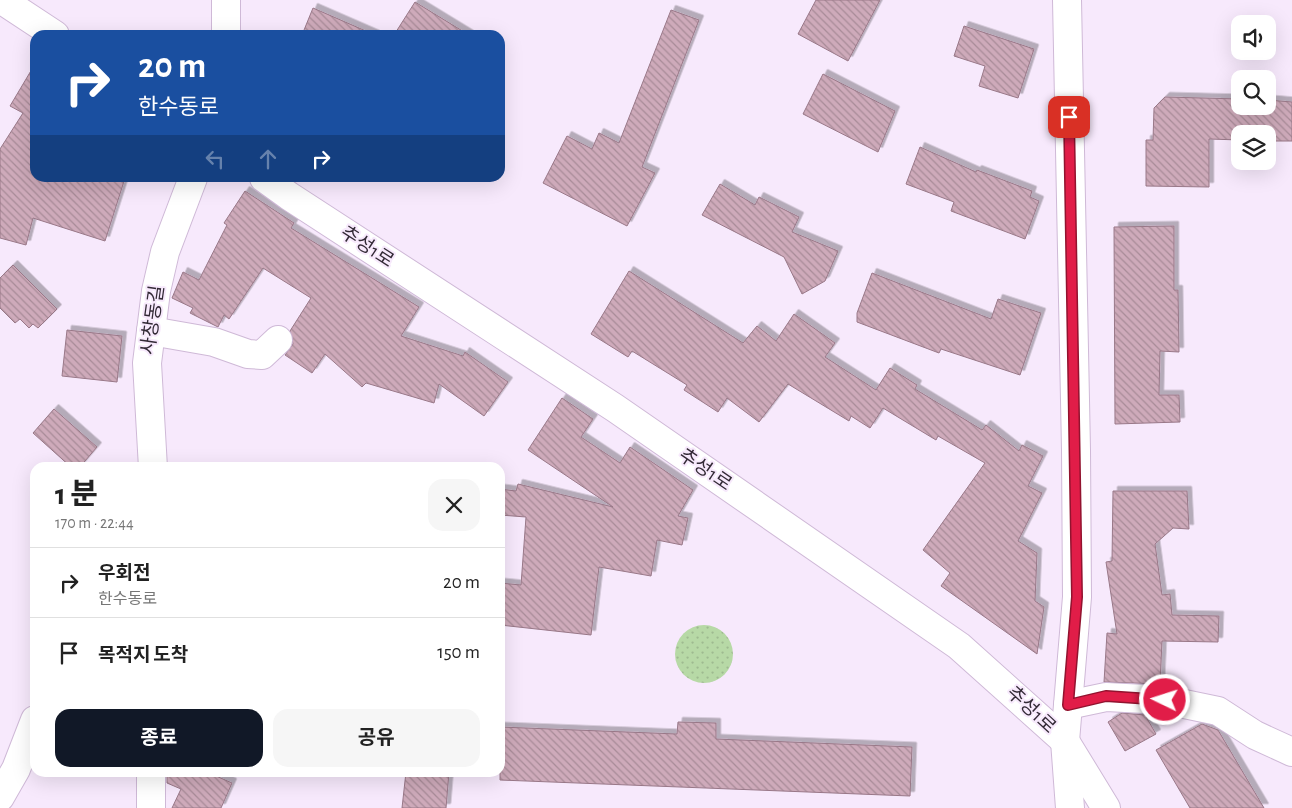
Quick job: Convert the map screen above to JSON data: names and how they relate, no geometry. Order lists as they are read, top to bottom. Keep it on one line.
{"streets":{"street":["추성1로","사창동길"]},"page":{"turn":["20 m","한수동로"],"heading":["1 분","170 m · 22:44"],"list":[{"name":"우회전","note":"한수동로","value":"20 m"},{"name":"목적지 도착","value":"150 m"}],"buttons":["종료","공유"]}}
